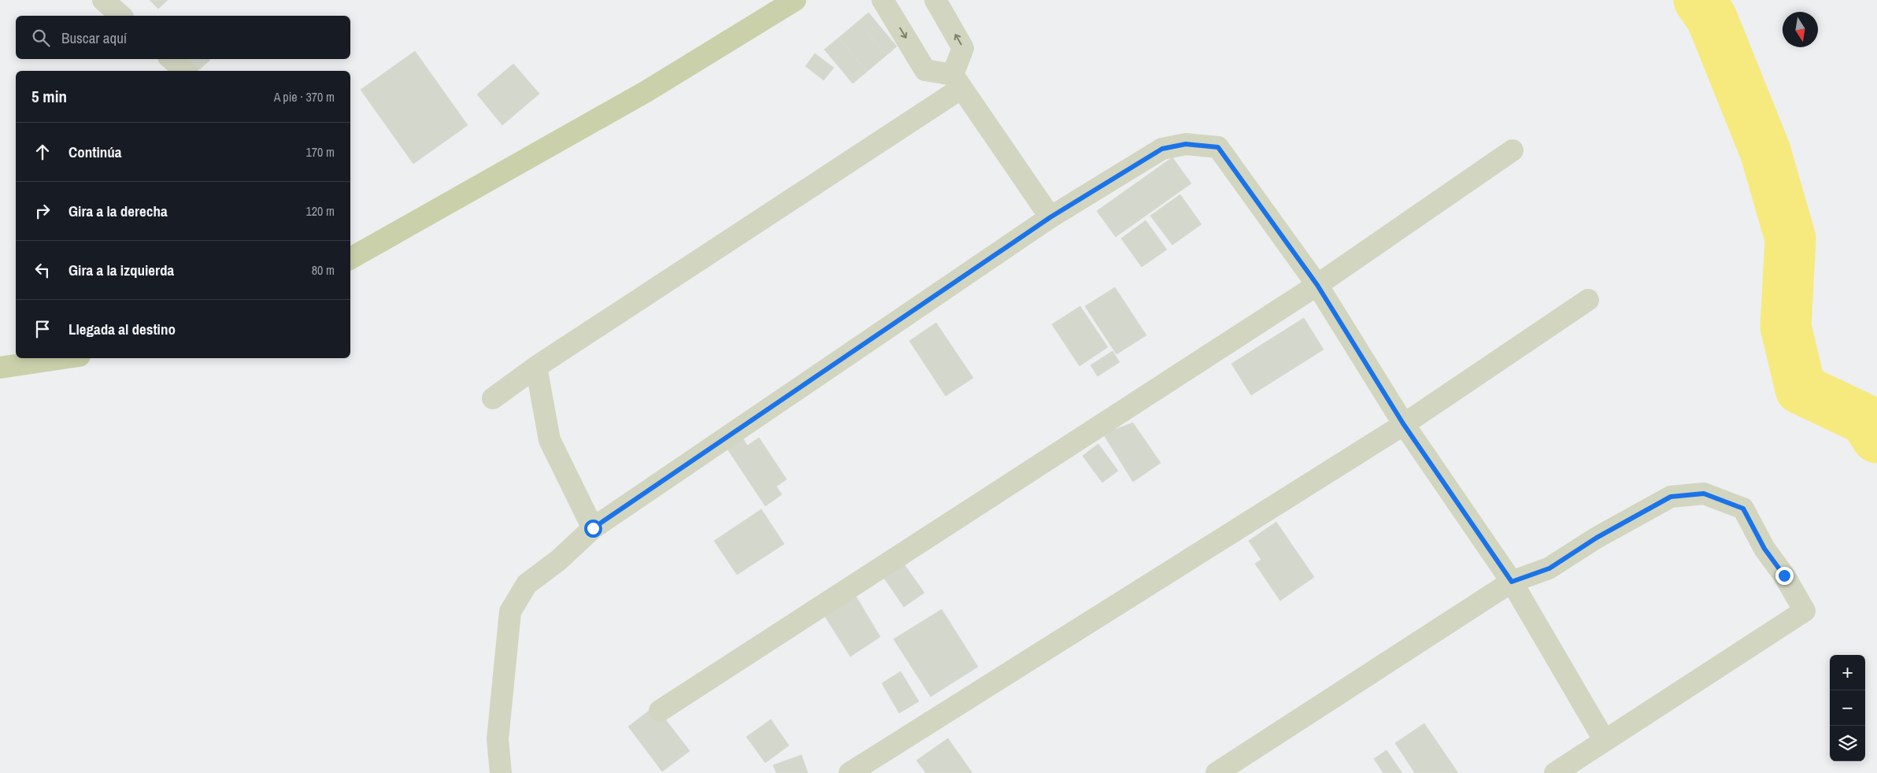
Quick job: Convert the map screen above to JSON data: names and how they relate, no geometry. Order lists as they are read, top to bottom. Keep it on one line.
{"north":"bottom","page":{"search":"Buscar aquí","heading":["5 min","A pie · 370 m"],"list":[["Continúa","170 m"],["Gira a la derecha","120 m"],["Gira a la izquierda","80 m"],"Llegada al destino"],"map_buttons":["+","−"]}}
